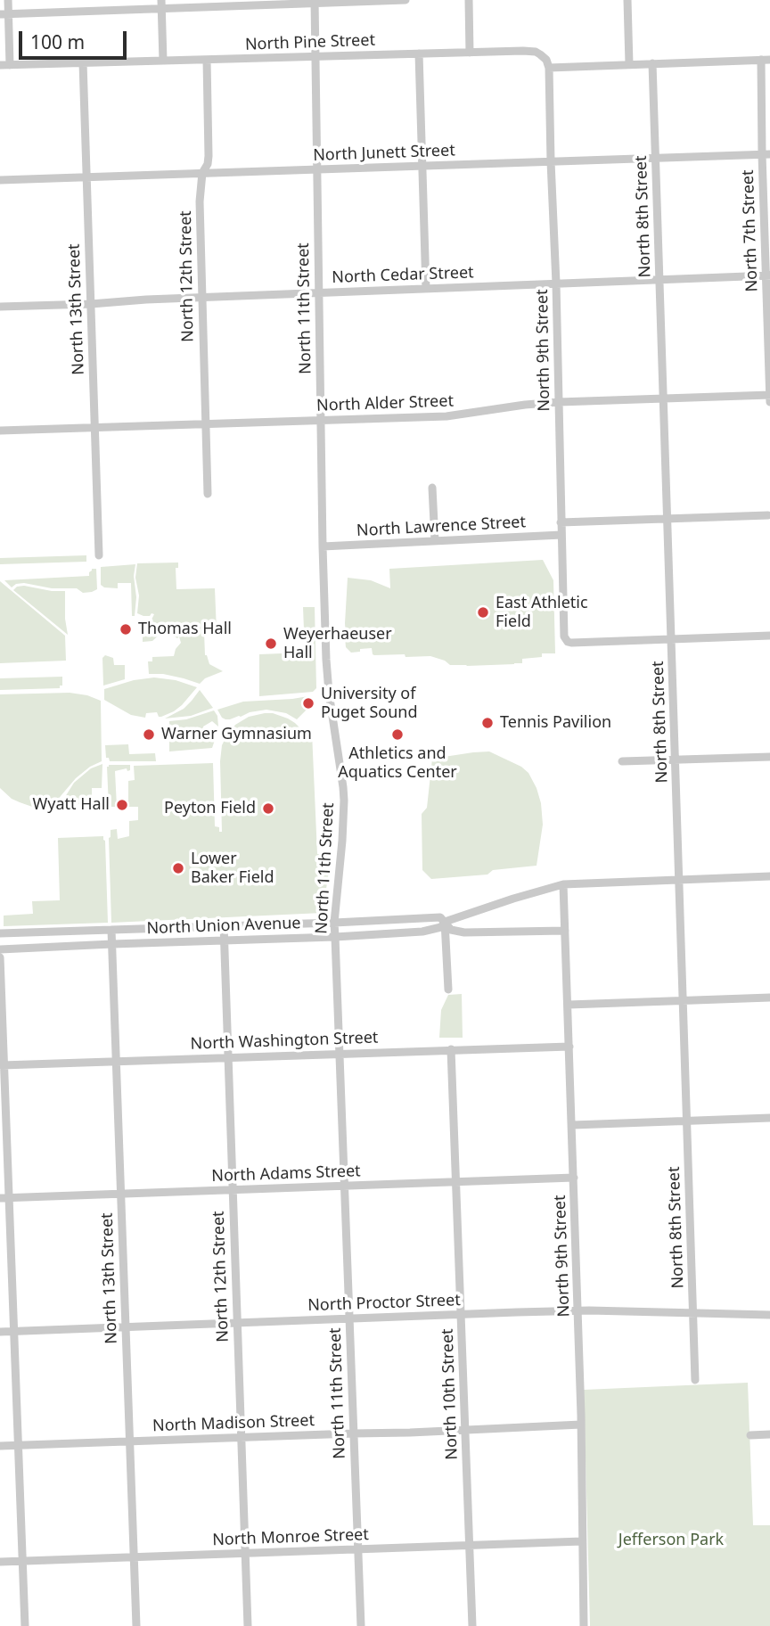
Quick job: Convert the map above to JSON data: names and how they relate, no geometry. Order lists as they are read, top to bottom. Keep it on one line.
{"streets":{"street":["North Pine Street","North Junett Street","North 8th Street","North 7th Street","North Cedar Street","North 12th Street","North 11th Street","North 13th Street","North 9th Street","North Alder Street","North Lawrence Street","North Union Avenue","North Washington Street","North Adams Street","North Proctor Street","North 10th Street","North Madison Street","North Monroe Street"]},"crossings":[["North Pine Street","North 12th Street"],["North Pine Street","North 11th Street"],["North Pine Street","North 13th Street"],["North Pine Street","North 9th Street"],["North Junett Street","North 8th Street"],["North Junett Street","North 7th Street"],["North Junett Street","North 12th Street"],["North Junett Street","North 11th Street"],["North Junett Street","North 13th Street"],["North Junett Street","North 9th Street"],["North 8th Street","North Cedar Street"],["North 8th Street","North 9th Street"],["North 8th Street","North Alder Street"],["North 8th Street","North Union Avenue"],["North 8th Street","North Proctor Street"],["North 7th Street","North Cedar Street"],["North 7th Street","North Alder Street"],["North Cedar Street","North 12th Street"],["North Cedar Street","North 11th Street"],["North Cedar Street","North 13th Street"],["North Cedar Street","North 9th Street"],["North 12th Street","North Alder Street"],["North 12th Street","North Union Avenue"],["North 12th Street","North Washington Street"],["North 12th Street","North Adams Street"],["North 12th Street","North Proctor Street"],["North 12th Street","North Madison Street"],["North 12th Street","North Monroe Street"],["North 11th Street","North Alder Street"],["North 11th Street","North Lawrence Street"],["North 11th Street","North Union Avenue"],["North 11th Street","North Washington Street"],["North 11th Street","North Adams Street"],["North 11th Street","North Proctor Street"],["North 11th Street","North Madison Street"],["North 11th Street","North Monroe Street"],["North 13th Street","North Alder Street"],["North 13th Street","North Union Avenue"],["North 13th Street","North Washington Street"],["North 13th Street","North Adams Street"],["North 13th Street","North Proctor Street"],["North 13th Street","North Madison Street"],["North 13th Street","North Monroe Street"],["North 9th Street","North Alder Street"],["North 9th Street","North Lawrence Street"],["North 9th Street","North Union Avenue"],["North 9th Street","North Washington Street"],["North 9th Street","North Adams Street"],["North 9th Street","North Proctor Street"],["North 9th Street","North Madison Street"],["North 9th Street","North Monroe Street"],["North Washington Street","North 10th Street"],["North Adams Street","North 10th Street"],["North Proctor Street","North 10th Street"],["North 10th Street","North Madison Street"],["North 10th Street","North Monroe Street"]],"parks":["Jefferson Park"],"places":["East Athletic Field","Thomas Hall","Weyerhaeuser Hall","University of Puget Sound","Tennis Pavilion","Warner Gymnasium","Athletics and Aquatics Center","Wyatt Hall","Peyton Field","Lower Baker Field"],"scale_bar":"100 m"}
